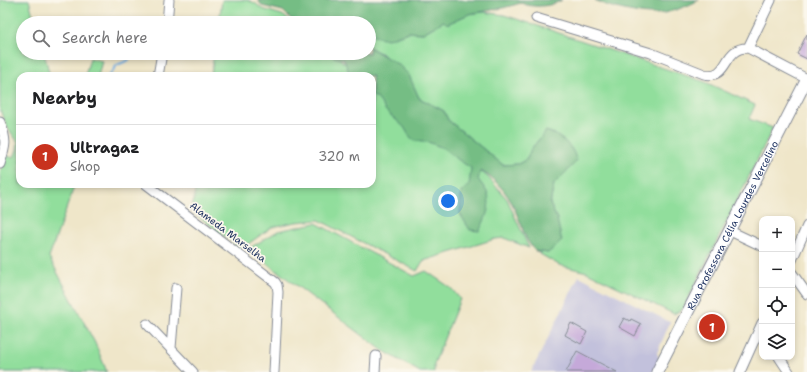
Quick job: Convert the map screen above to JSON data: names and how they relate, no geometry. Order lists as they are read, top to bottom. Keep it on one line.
{"streets":{"main road":["Rua Professora Célia Lourdes Vercelino"],"street":["Alameda Marselha"]},"page":{"search":"Search here","heading":"Nearby","list":[{"mark":"1","name":"Ultragaz","note":"Shop","value":"320 m"}],"map_buttons":["+","−"],"pins":"1"}}
